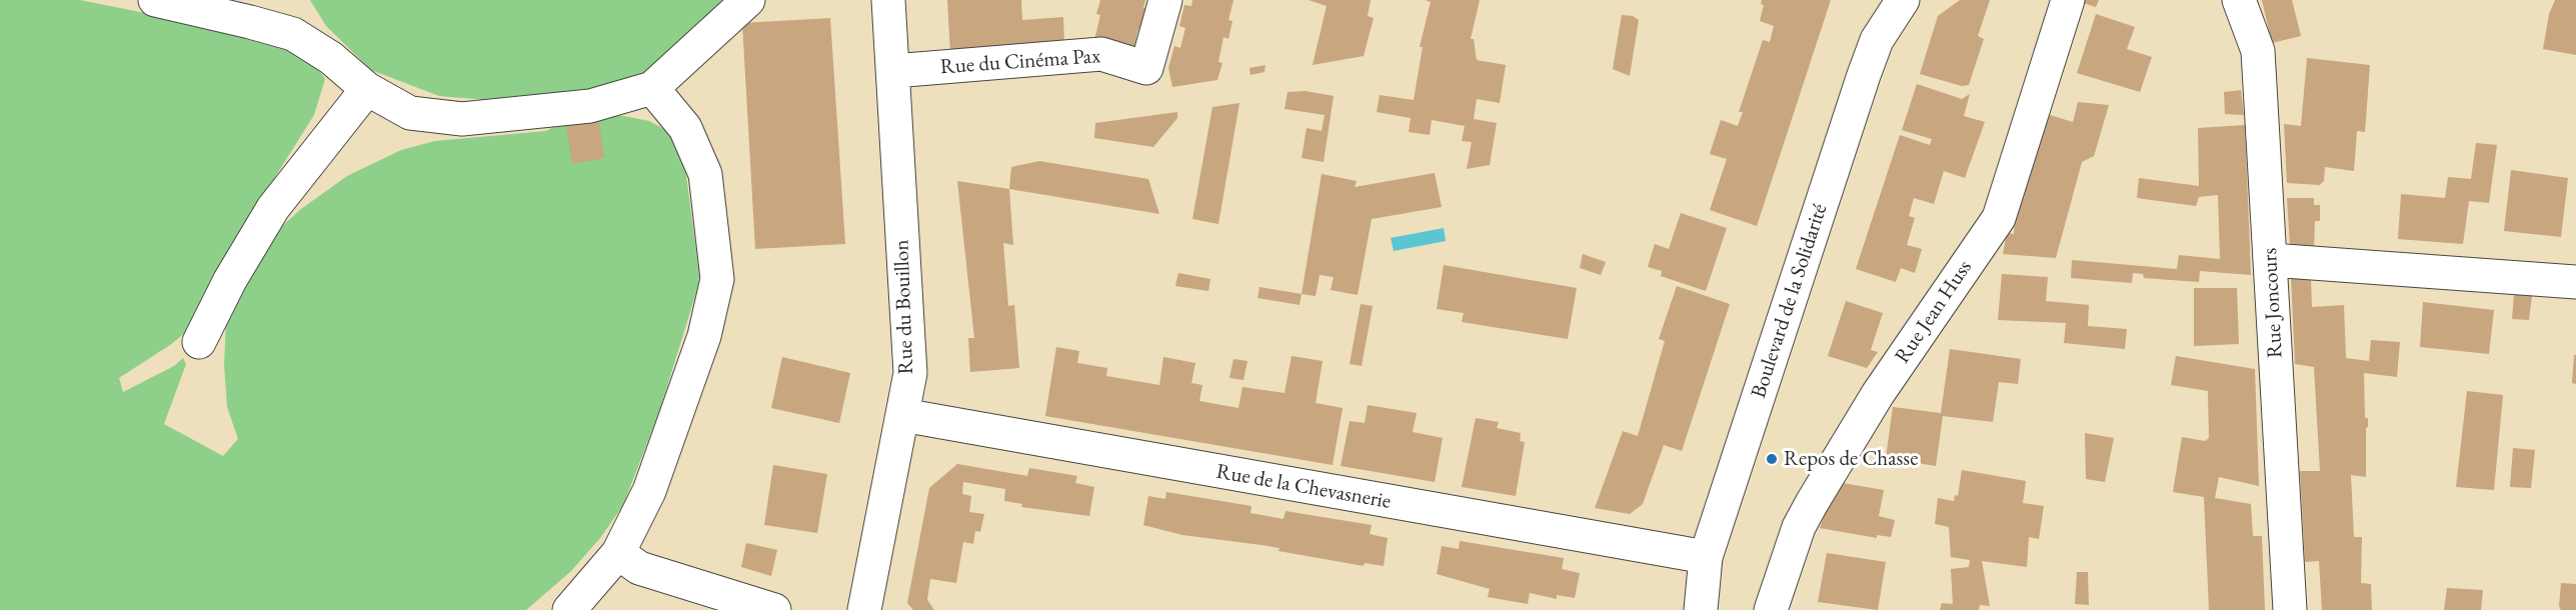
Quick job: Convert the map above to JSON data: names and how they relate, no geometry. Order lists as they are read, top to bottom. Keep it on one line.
{"streets":{"street":["Rue du Cinéma Pax","Boulevard de la Solidarité","Rue Joncours","Rue du Bouillon","Rue Jean Huss","Rue de la Chevasnerie"]},"crossings":[["Rue du Cinéma Pax","Rue du Bouillon"],["Boulevard de la Solidarité","Rue de la Chevasnerie"],["Rue du Bouillon","Rue de la Chevasnerie"]],"places":["Repos de Chasse"]}
